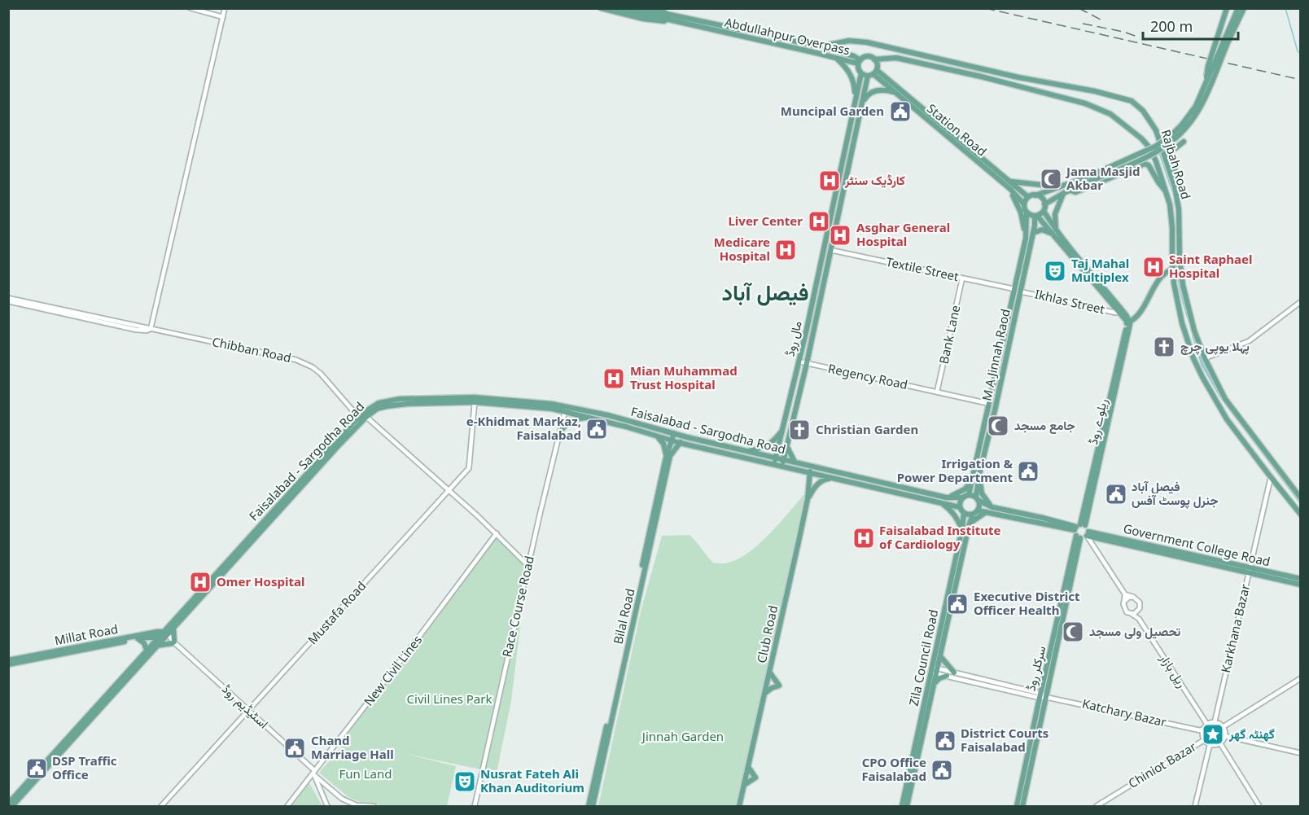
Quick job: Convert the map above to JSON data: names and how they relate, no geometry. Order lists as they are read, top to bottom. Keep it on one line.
{"streets":{"main road":["Abdullahpur Overpass","Station Road","Rajbah Road","مال روڈ","M A Jinnah Raod","ریلوے روڈ","Faisalabad - Sargodha Road","Government College Road","Bilal Road","Club Road","Millat Road","Zila Council Road","سرکلر روڈ"],"street":["Textile Street","Ikhlas Street","Bank Lane","Chibban Road","Regency Road","Race Course Road","Mustafa Road","Karkhana Bazar","New Civil Lines","ریل بازار","اسٹیڈیم روڈ","Katchary Bazar","Chiniot Bazar"]},"crossings":[["Abdullahpur Overpass","Station Road"],["Abdullahpur Overpass","Rajbah Road"],["Abdullahpur Overpass","مال روڈ"],["Station Road","Rajbah Road"],["Station Road","مال روڈ"],["Station Road","M A Jinnah Raod"],["Rajbah Road","مال روڈ"],["Rajbah Road","ریلوے روڈ"],["Rajbah Road","Karkhana Bazar"],["Textile Street","Ikhlas Street"],["Textile Street","Bank Lane"],["Textile Street","مال روڈ"],["Textile Street","M A Jinnah Raod"],["Ikhlas Street","M A Jinnah Raod"],["Bank Lane","Regency Road"],["مال روڈ","Regency Road"],["مال روڈ","Faisalabad - Sargodha Road"],["Chibban Road","Faisalabad - Sargodha Road"],["M A Jinnah Raod","Regency Road"],["M A Jinnah Raod","Faisalabad - Sargodha Road"],["M A Jinnah Raod","Zila Council Road"],["Faisalabad - Sargodha Road","Race Course Road"],["Faisalabad - Sargodha Road","Mustafa Road"],["Faisalabad - Sargodha Road","Bilal Road"],["Faisalabad - Sargodha Road","Club Road"],["Faisalabad - Sargodha Road","Millat Road"],["Faisalabad - Sargodha Road","Zila Council Road"],["Faisalabad - Sargodha Road","اسٹیڈیم روڈ"],["Government College Road","Karkhana Bazar"],["Mustafa Road","اسٹیڈیم روڈ"],["Karkhana Bazar","ریل بازار"],["Karkhana Bazar","Katchary Bazar"],["Karkhana Bazar","Chiniot Bazar"],["Millat Road","اسٹیڈیم روڈ"],["Zila Council Road","Katchary Bazar"],["سرکلر روڈ","Katchary Bazar"],["New Civil Lines","اسٹیڈیم روڈ"],["ریل بازار","Katchary Bazar"],["ریل بازار","Chiniot Bazar"],["Katchary Bazar","Chiniot Bazar"]],"districts":["فیصل آباد"],"parks":["Civil Lines Park","Jinnah Garden","Fun Land"],"places":{"public building":["Muncipal Garden","e-Khidmat Markaz, Faisalabad","Irrigation & Power Department","فیصل آباد جنرل پوسٹ آفس","Executive District Officer Health","District Courts Faisalabad","Chand Marriage Hall","DSP Traffic Office","CPO Office Faisalabad"],"mosque":["Jama Masjid Akbar","جامع مسجد","تحصیل ولی مسجد"],"hospital":["کارڈیک سنٹر","Liver Center","Asghar General Hospital","Medicare Hospital","Saint Raphael Hospital","Mian Muhammad Trust Hospital","Faisalabad Institute of Cardiology","Omer Hospital"],"theatre":["Taj Mahal Multiplex","Nusrat Fateh Ali Khan Auditorium"],"church":["پہلا یوپی چرچ","Christian Garden"],"place":["گھنٹہ گھر"]},"scale_bar":"200 m"}
